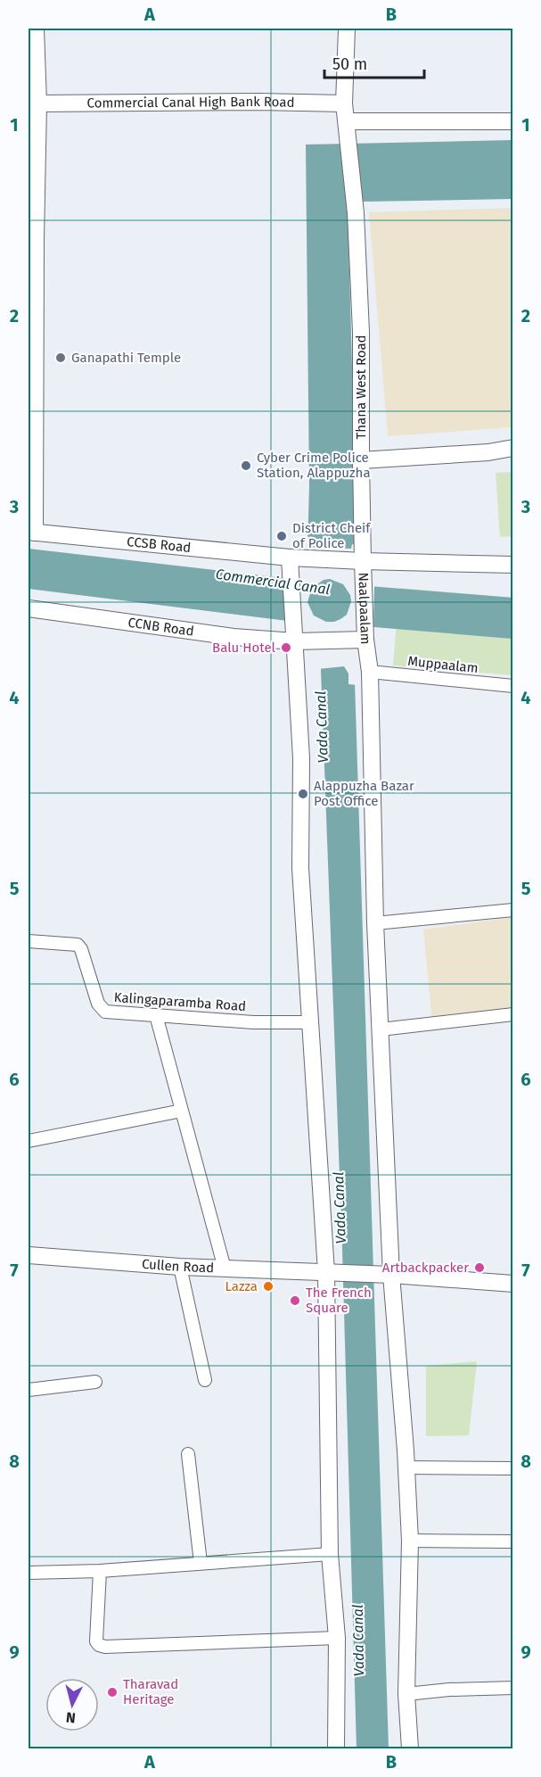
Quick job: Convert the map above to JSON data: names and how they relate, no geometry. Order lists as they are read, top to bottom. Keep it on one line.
{"streets":{"main road":["Commercial Canal High Bank Road","Thana West Road","CCSB Road","Naalpaalam","CCNB Road","Cullen Road"],"street":["Muppaalam","Kalingaparamba Road"]},"crossings":[["Thana West Road","Naalpaalam"],["CCSB Road","Naalpaalam"],["Naalpaalam","CCNB Road"]],"water":["Commercial Canal","Vada Canal"],"places":["Ganapathi Temple","Cyber Crime Police Station, Alappuzha","District Cheif of Police","Balu Hotel","Alappuzha Bazar Post Office","Artbackpacker","Lazza","The French Square","Tharavad Heritage"],"scale_bar":"50 m","north":"bottom","grid":{"columns":["A","B"],"rows":["1","2","3","4","5","6","7","8","9"]}}
